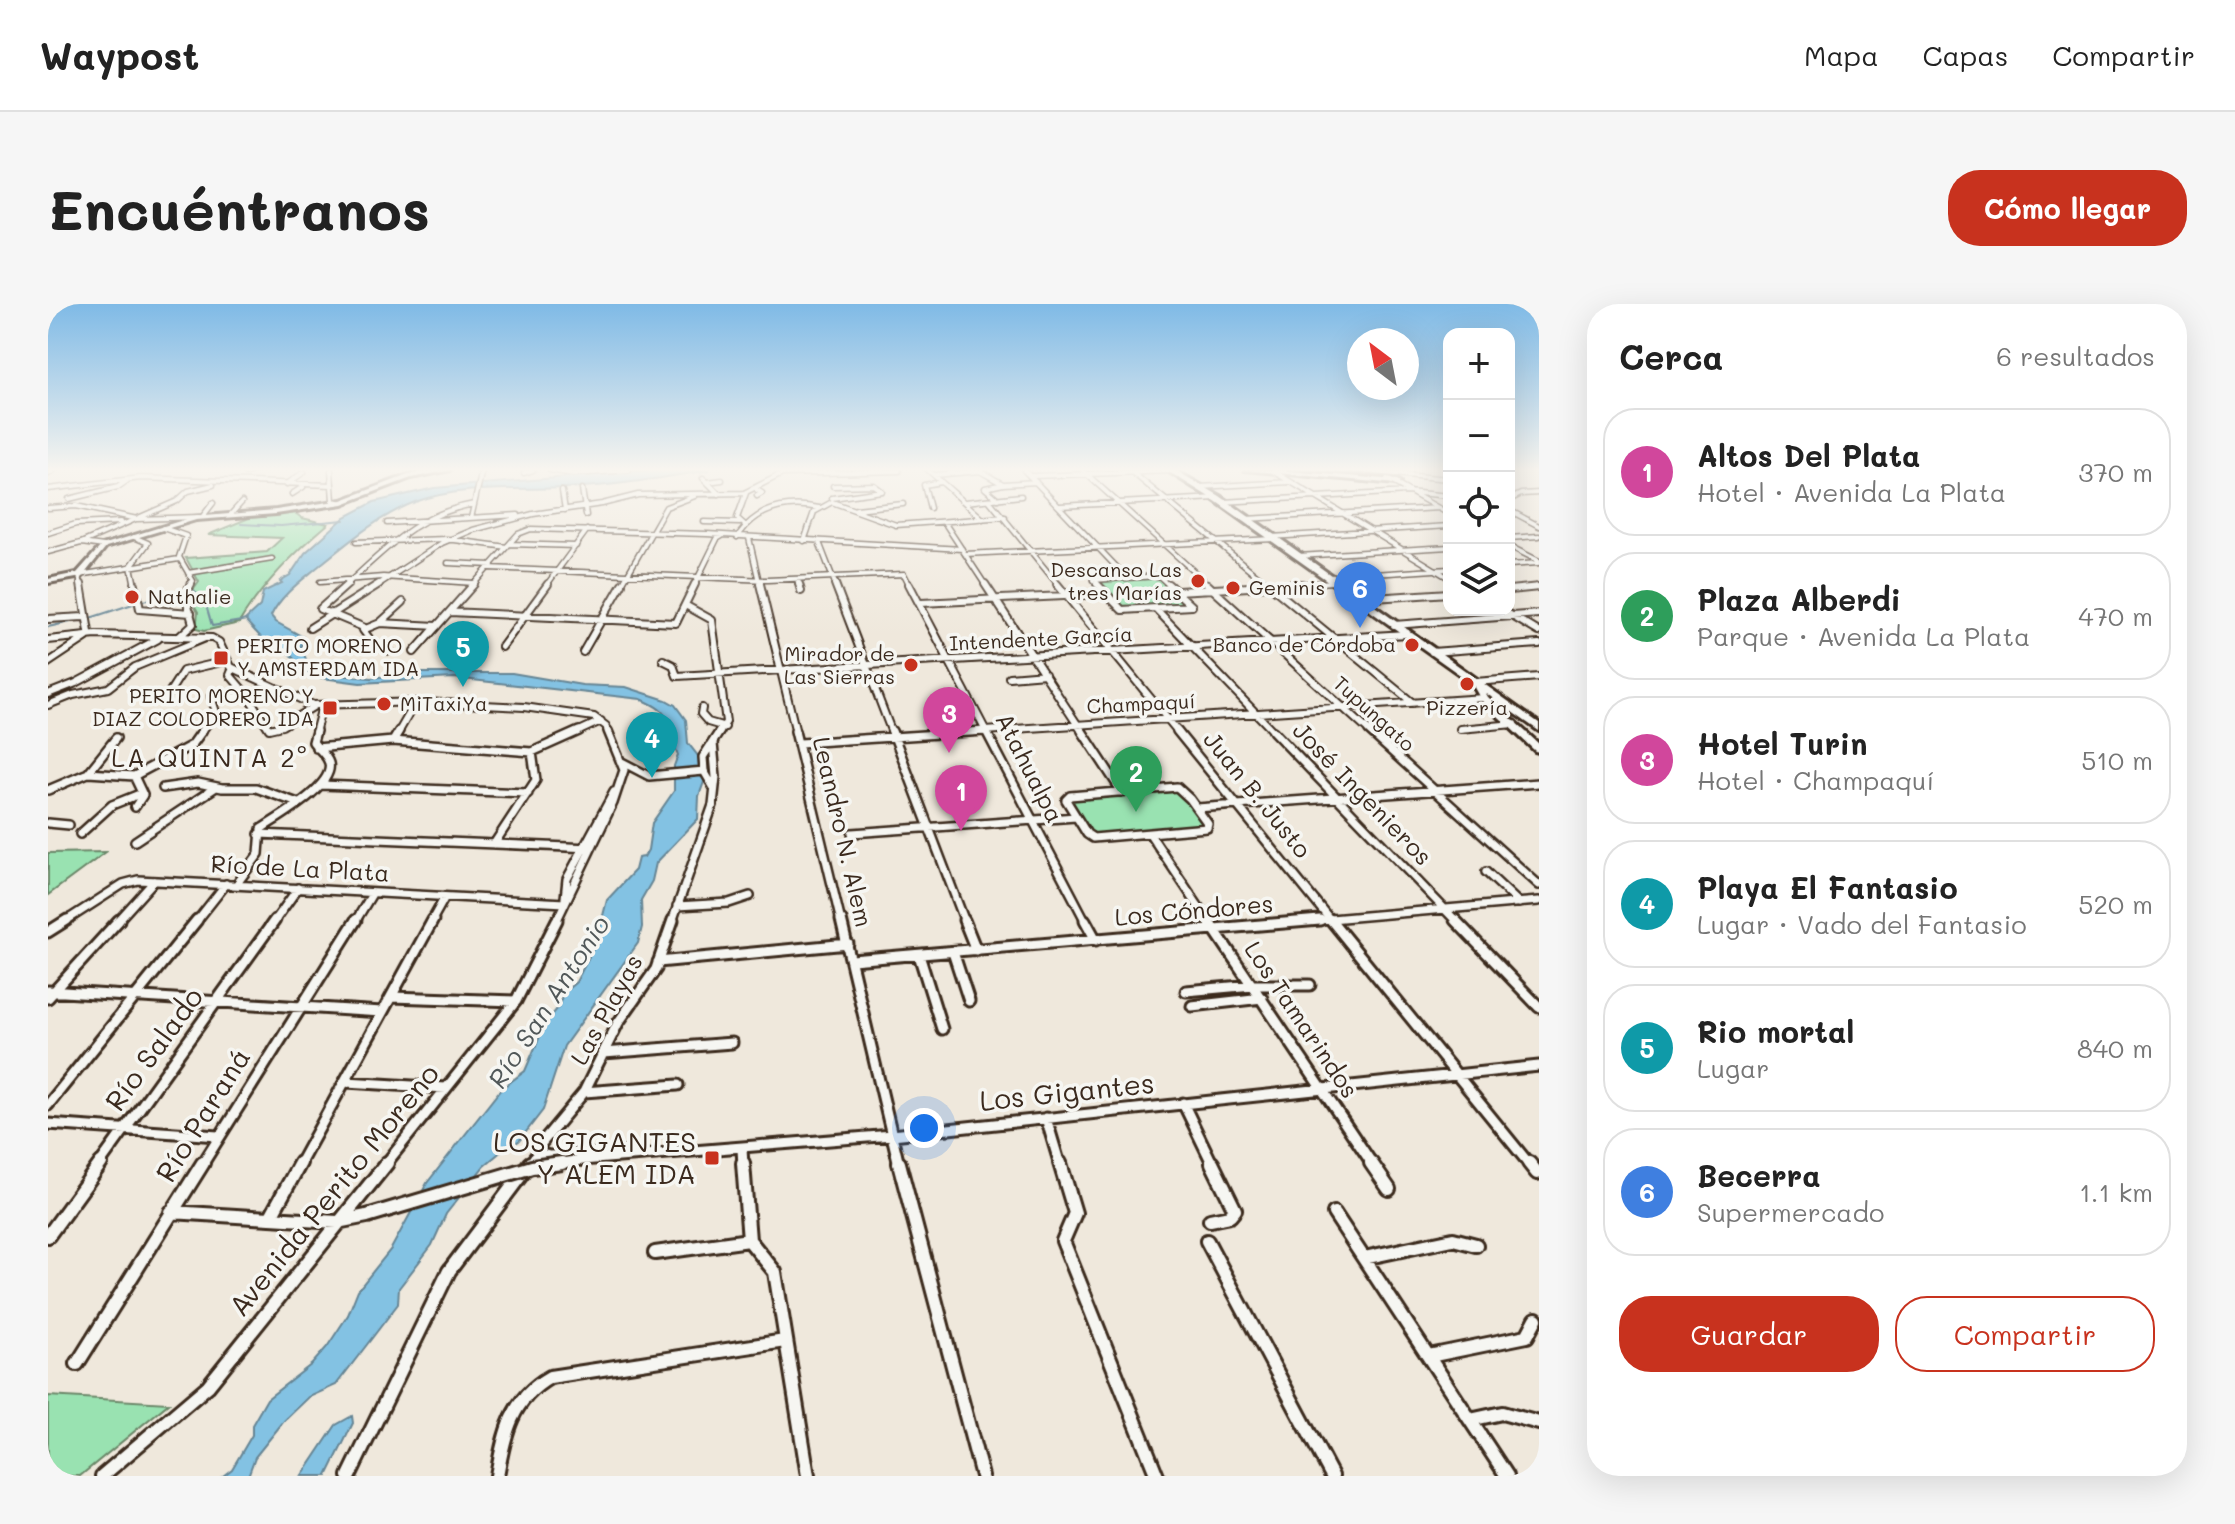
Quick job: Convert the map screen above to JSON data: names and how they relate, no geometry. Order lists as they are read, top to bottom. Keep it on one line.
{"streets":{"street":["Intendente García","Champaquí","Tupungato","Atahualpa","José Ingenieros","Juan B. Justo","Leandro N. Alem","Río de La Plata","Los Cóndores","Las Playas","Los Tamarindos","Río Salado","Los Gigantes","Río Paraná","Avenida Perito Moreno"]},"crossings":[["Intendente García","Tupungato"],["Intendente García","Atahualpa"],["Intendente García","José Ingenieros"],["Intendente García","Juan B. Justo"],["Intendente García","Leandro N. Alem"],["Champaquí","Tupungato"],["Champaquí","Atahualpa"],["Champaquí","José Ingenieros"],["Champaquí","Juan B. Justo"],["Champaquí","Leandro N. Alem"],["Atahualpa","Los Cóndores"],["José Ingenieros","Los Cóndores"],["Juan B. Justo","Los Cóndores"],["Juan B. Justo","Los Gigantes"],["Leandro N. Alem","Los Cóndores"],["Leandro N. Alem","Los Gigantes"],["Río de La Plata","Río Salado"],["Río de La Plata","Río Paraná"],["Río de La Plata","Avenida Perito Moreno"],["Los Cóndores","Los Tamarindos"],["Los Tamarindos","Los Gigantes"],["Los Gigantes","Río Paraná"],["Los Gigantes","Avenida Perito Moreno"]],"districts":["LA QUINTA 2°"],"water":["Río San Antonio"],"places":{"other":["Descanso Las tres Marías","Geminis","Nathalie","Banco de Córdoba","Mirador de Las Sierras","Pizzería","MiTaxiYa"],"transit":["PERITO MORENO Y AMSTERDAM IDA","PERITO MORENO Y DIAZ COLODRERO IDA","LOS GIGANTES Y ALEM IDA"]},"north":"top left","page":{"header":"Waypost","nav":["Mapa","Capas","Compartir"],"buttons":["Cómo llegar",["Guardar","Compartir"]],"title":"Encuéntranos","heading":["Cerca","6 resultados"],"map_buttons":["+","−"],"list":[{"mark":"1","name":"Altos Del Plata","note":"Hotel · Avenida La Plata","value":"370 m"},{"mark":"2","name":"Plaza Alberdi","note":"Parque · Avenida La Plata","value":"470 m"},{"mark":"3","name":"Hotel Turin","note":"Hotel · Champaquí","value":"510 m"},{"mark":"4","name":"Playa El Fantasio","note":"Lugar · Vado del Fantasio","value":"520 m"},{"mark":"5","name":"Rio mortal","note":"Lugar","value":"840 m"},{"mark":"6","name":"Becerra","note":"Supermercado","value":"1.1 km"}],"pins":["6","5","3","4","2","1"]}}
